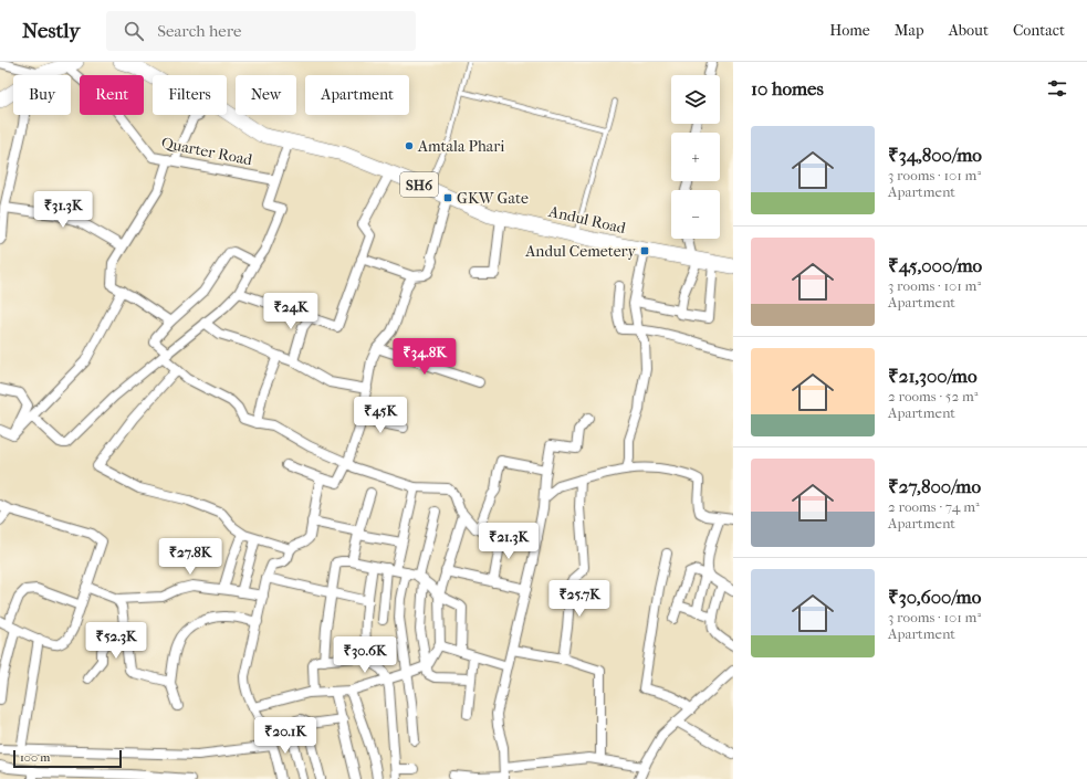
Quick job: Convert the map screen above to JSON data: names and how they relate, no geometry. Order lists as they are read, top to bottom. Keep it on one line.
{"streets":{"main road":["SH6","Andul Road"],"street":["Quarter Road"]},"places":{"other":["Amtala Phari"],"transit":["GKW Gate","Andul Cemetery"]},"scale_bar":"100 m","page":{"header":"Nestly","search":"Search here","nav":["Home","Map","About","Contact"],"heading":"10 homes","map_buttons":["+","−"],"chip":["Buy","Rent","Filters","New","Apartment"],"list":[{"name":"₹34,800/mo","note":"3 rooms · 101 m² · Apartment"},{"name":"₹45,000/mo","note":"3 rooms · 101 m² · Apartment"},{"name":"₹21,300/mo","note":"2 rooms · 52 m² · Apartment"},{"name":"₹27,800/mo","note":"2 rooms · 74 m² · Apartment"},{"name":"₹30,600/mo","note":"3 rooms · 101 m² · Apartment"}],"price":["₹31.3K","₹24K","₹34.8K","₹45K","₹21.3K","₹27.8K","₹25.7K","₹52.3K","₹30.6K","₹20.1K"],"scale":"100 m"}}
